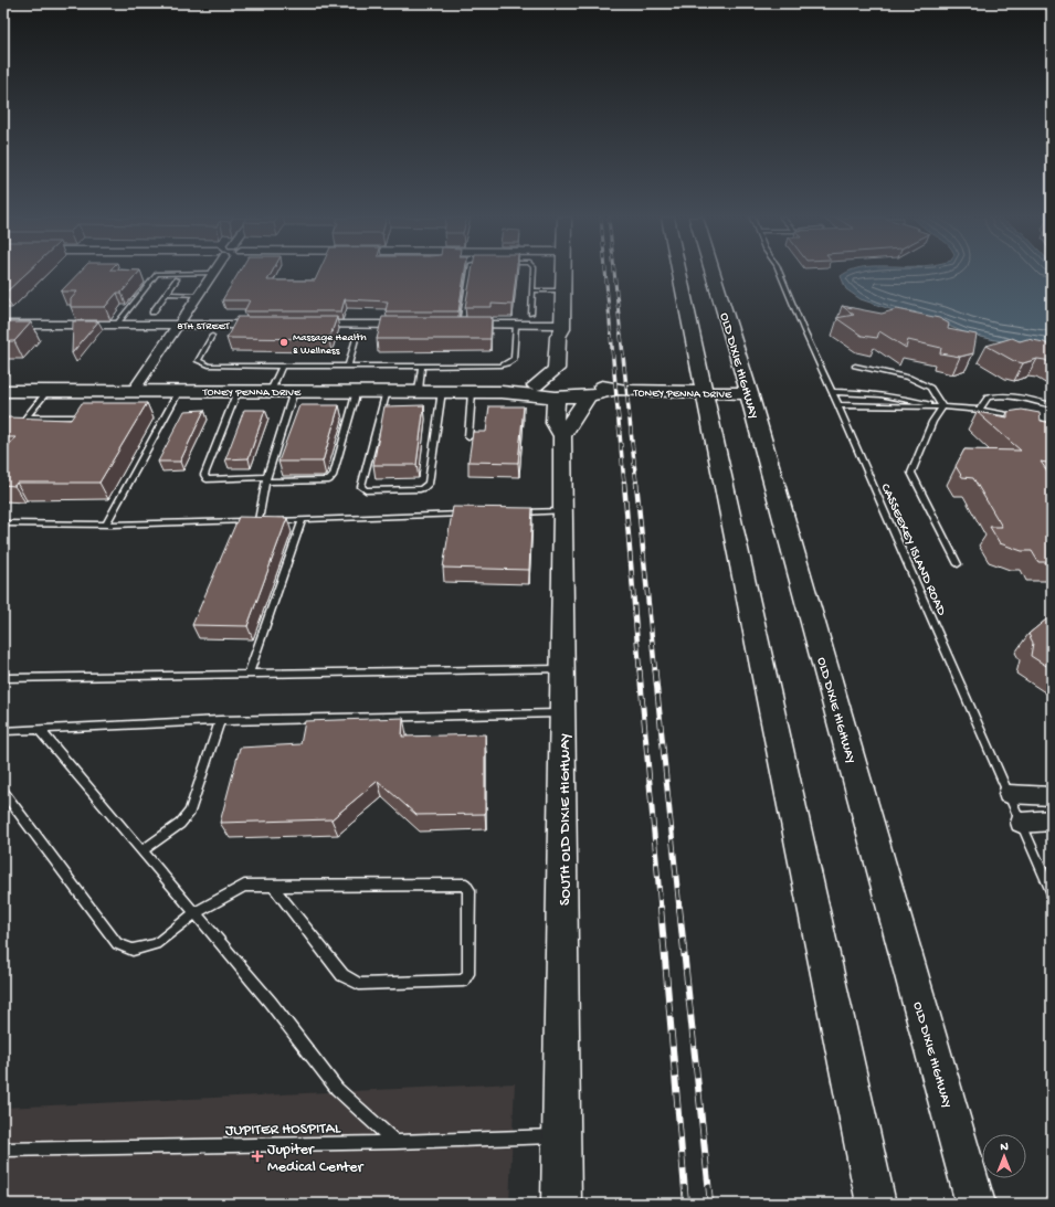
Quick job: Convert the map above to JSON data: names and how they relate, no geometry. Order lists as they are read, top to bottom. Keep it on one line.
{"streets":{"main road":["OLD DIXIE HIGHWAY","TONEY PENNA DRIVE","SOUTH OLD DIXIE HIGHWAY"],"street":["8TH STREET"],"lane":["CASSEEKEY ISLAND ROAD","JUPITER HOSPITAL"]},"crossings":[["OLD DIXIE HIGHWAY","TONEY PENNA DRIVE"],["TONEY PENNA DRIVE","SOUTH OLD DIXIE HIGHWAY"],["SOUTH OLD DIXIE HIGHWAY","JUPITER HOSPITAL"]],"places":{"other":["Massage Health & Wellness"],"health":["Jupiter Medical Center"]},"north":"top"}
